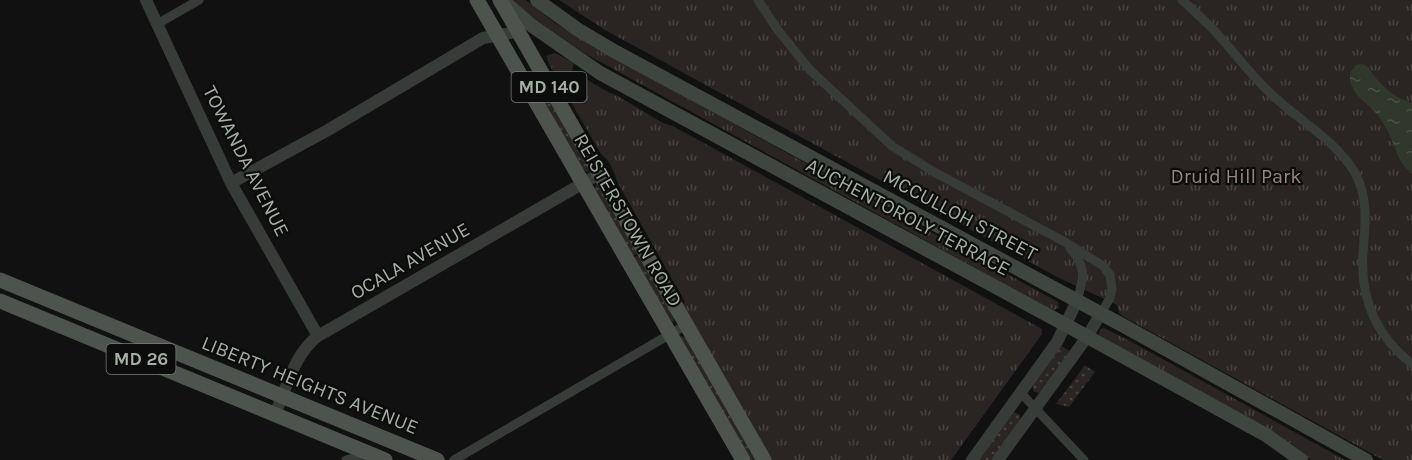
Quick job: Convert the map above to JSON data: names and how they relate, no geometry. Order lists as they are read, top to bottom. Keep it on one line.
{"streets":{"main road":["MD 140","MCCULLOH STREET","AUCHENTOROLY TERRACE","REISTERSTOWN ROAD","MD 26","LIBERTY HEIGHTS AVENUE"],"street":["TOWANDA AVENUE","OCALA AVENUE"]},"crossings":[["TOWANDA AVENUE","OCALA AVENUE"],["AUCHENTOROLY TERRACE","REISTERSTOWN ROAD"],["REISTERSTOWN ROAD","OCALA AVENUE"],["OCALA AVENUE","LIBERTY HEIGHTS AVENUE"]],"parks":["Druid Hill Park"]}
